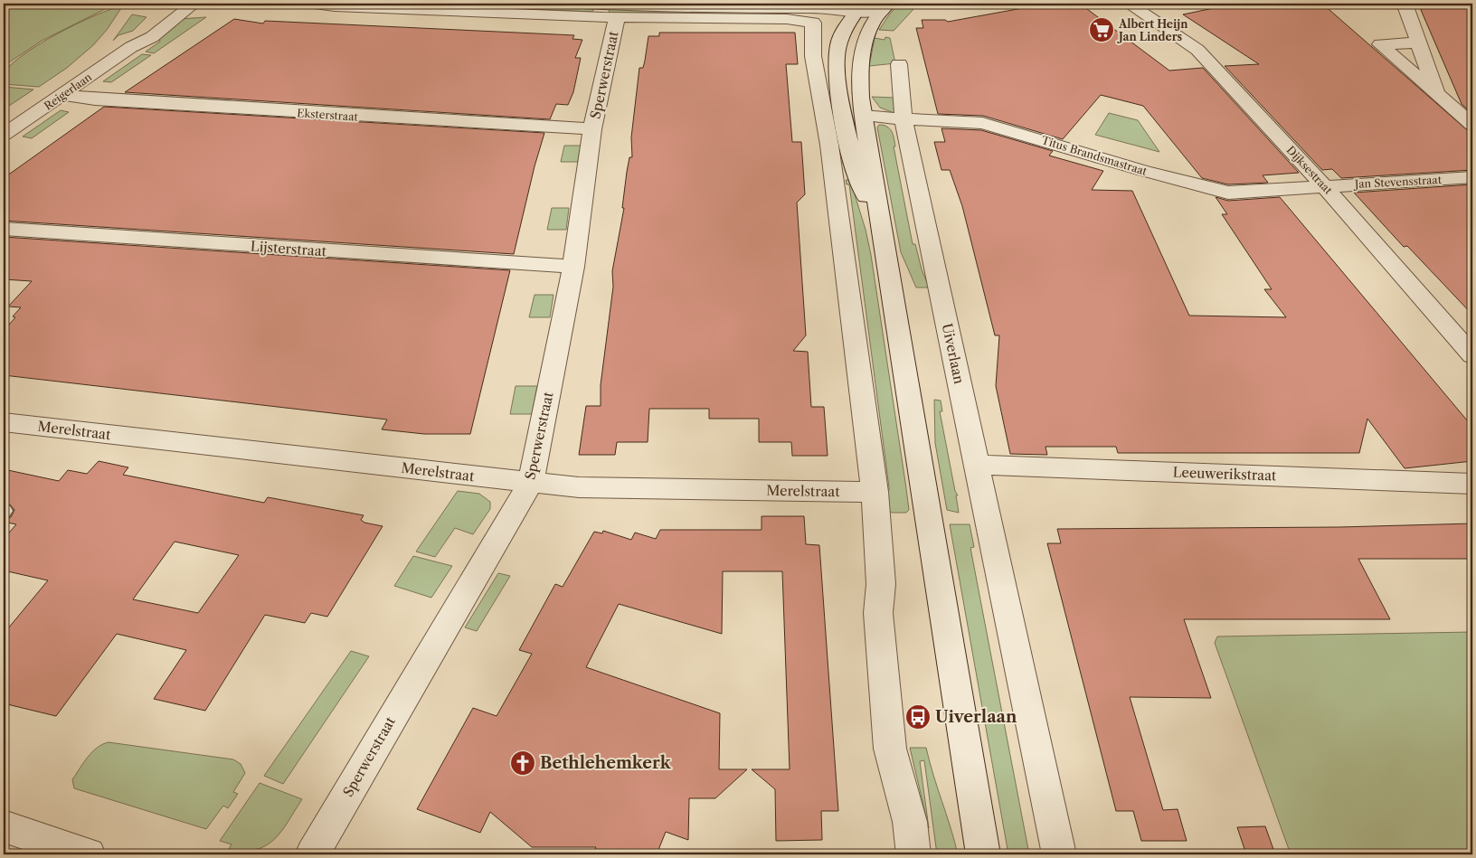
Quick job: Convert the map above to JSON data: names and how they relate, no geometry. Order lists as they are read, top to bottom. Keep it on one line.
{"streets":{"street":["Sperwerstraat","Reigerlaan","Eksterstraat","Titus Brandsmastraat","Dijksestraat","Jan Stevensstraat","Lijsterstraat","Uiverlaan","Merelstraat","Leeuwerikstraat"]},"crossings":[["Sperwerstraat","Eksterstraat"],["Sperwerstraat","Lijsterstraat"],["Sperwerstraat","Merelstraat"],["Reigerlaan","Eksterstraat"],["Titus Brandsmastraat","Dijksestraat"],["Titus Brandsmastraat","Jan Stevensstraat"],["Titus Brandsmastraat","Uiverlaan"],["Dijksestraat","Jan Stevensstraat"],["Uiverlaan","Leeuwerikstraat"]],"places":{"supermarket":["Albert Heijn Jan Linders"],"bus stop":["Uiverlaan"],"church":["Bethlehemkerk"]}}
